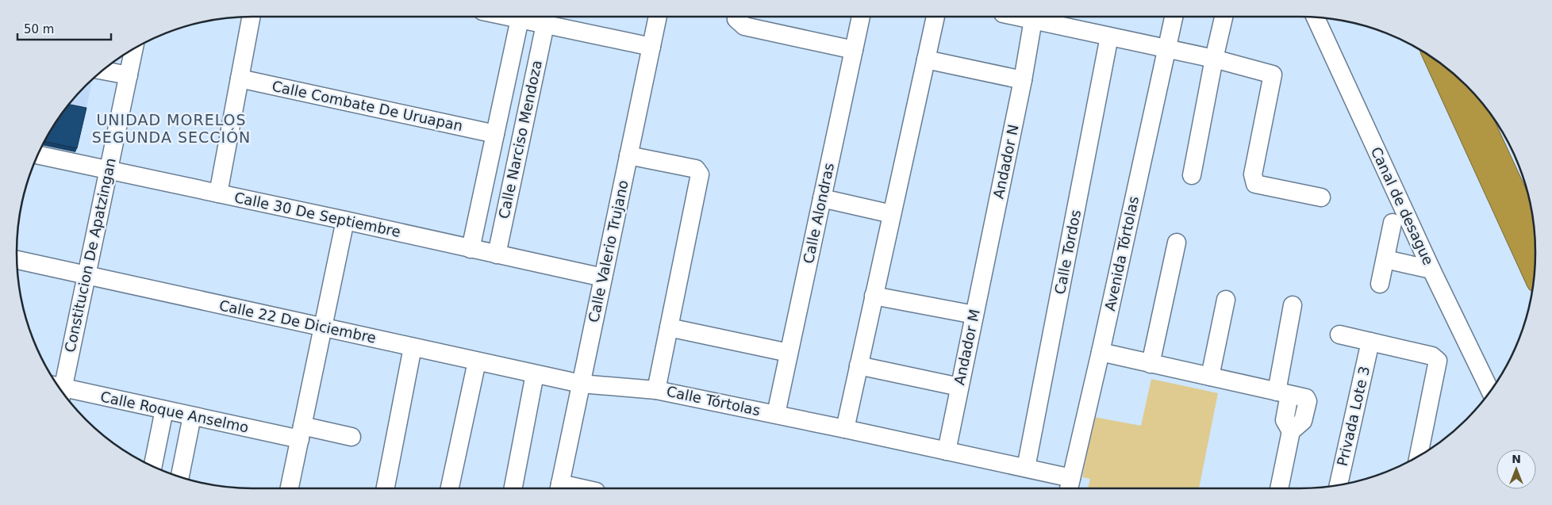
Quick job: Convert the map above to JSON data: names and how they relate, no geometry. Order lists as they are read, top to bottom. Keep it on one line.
{"streets":{"street":["Calle Combate De Uruapan","Calle Narciso Mendoza","Andador N","Canal de desague","Calle Alondras","Calle 30 De Septiembre","Calle Valerio Trujano","Calle Tordos","Avenida Tórtolas","Constitucion De Apatzingan","Calle 22 De Diciembre","Andador M","Calle Tórtolas","Calle Roque Anselmo","Privada Lote 3"]},"crossings":[["Calle Combate De Uruapan","Calle Narciso Mendoza"],["Calle Narciso Mendoza","Calle 30 De Septiembre"],["Andador N","Andador M"],["Calle Alondras","Calle Tórtolas"],["Calle 30 De Septiembre","Calle Valerio Trujano"],["Calle 30 De Septiembre","Constitucion De Apatzingan"],["Calle Valerio Trujano","Calle 22 De Diciembre"],["Calle Valerio Trujano","Calle Tórtolas"],["Calle Tordos","Calle Tórtolas"],["Avenida Tórtolas","Calle Tórtolas"],["Constitucion De Apatzingan","Calle 22 De Diciembre"],["Calle 22 De Diciembre","Calle Tórtolas"],["Andador M","Calle Tórtolas"]],"districts":["UNIDAD MORELOS SEGUNDA SECCIÓN"],"scale_bar":"50 m","north":"top"}
